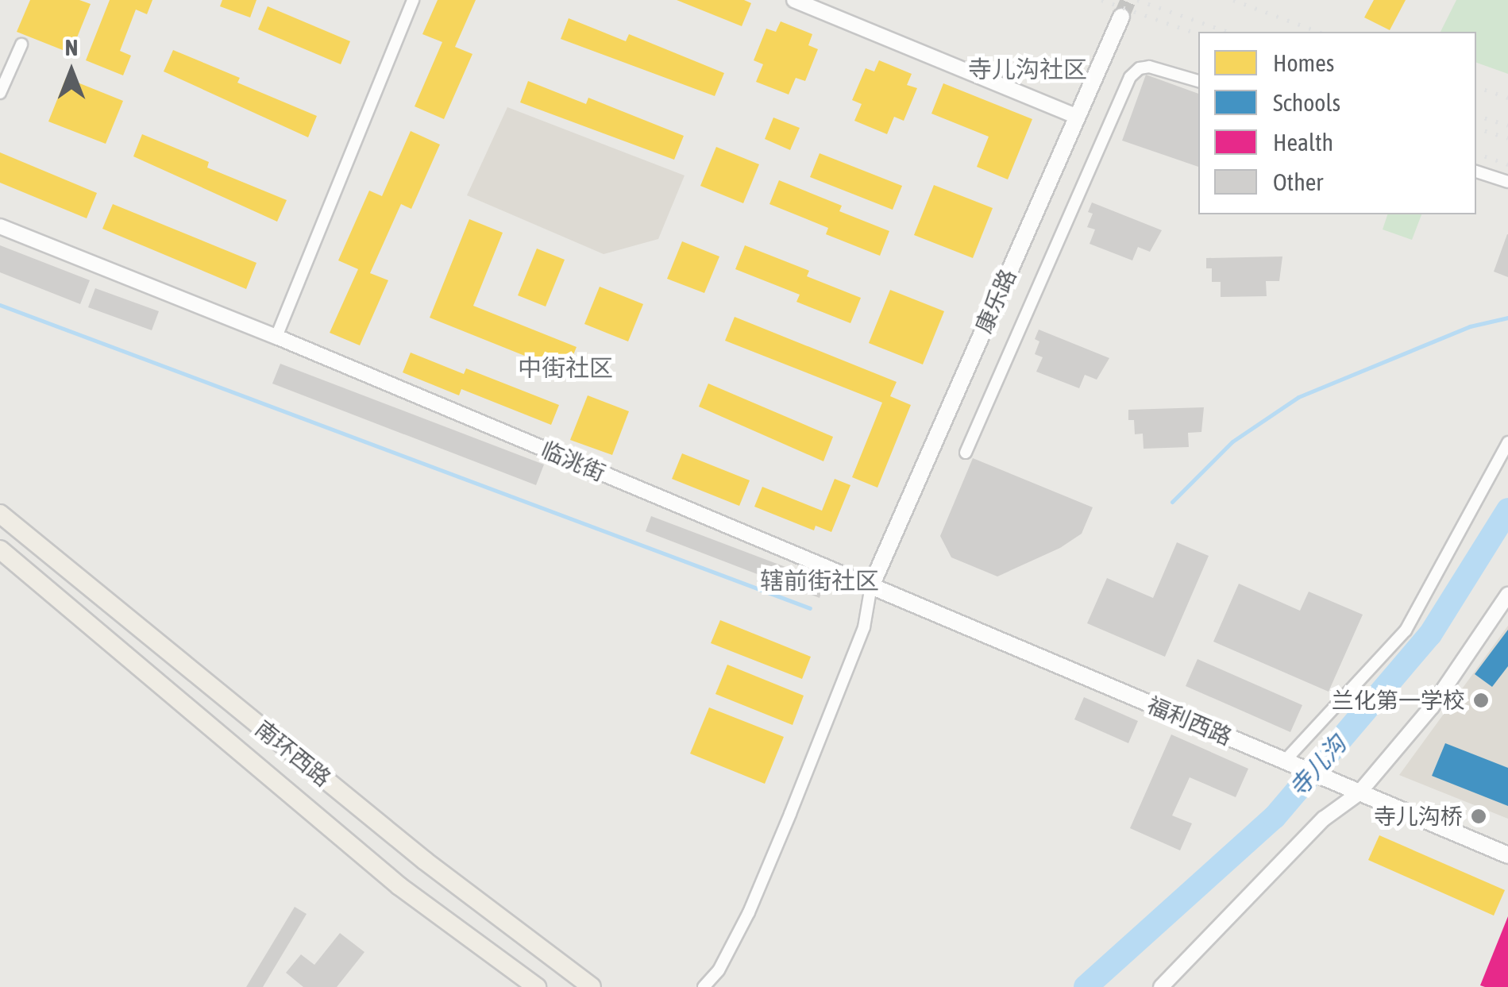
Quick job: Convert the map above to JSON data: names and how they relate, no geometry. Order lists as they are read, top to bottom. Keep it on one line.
{"streets":{"highway":["南环西路"],"main road":["康乐路","福利西路"],"street":["临洮街"]},"crossings":[["康乐路","临洮街"],["康乐路","福利西路"],["临洮街","福利西路"]],"districts":["寺儿沟社区","中街社区","辖前街社区"],"water":["寺儿沟"],"places":["兰化第一学校","寺儿沟桥"],"legend":["Homes","Schools","Health","Other"],"north":"top"}
